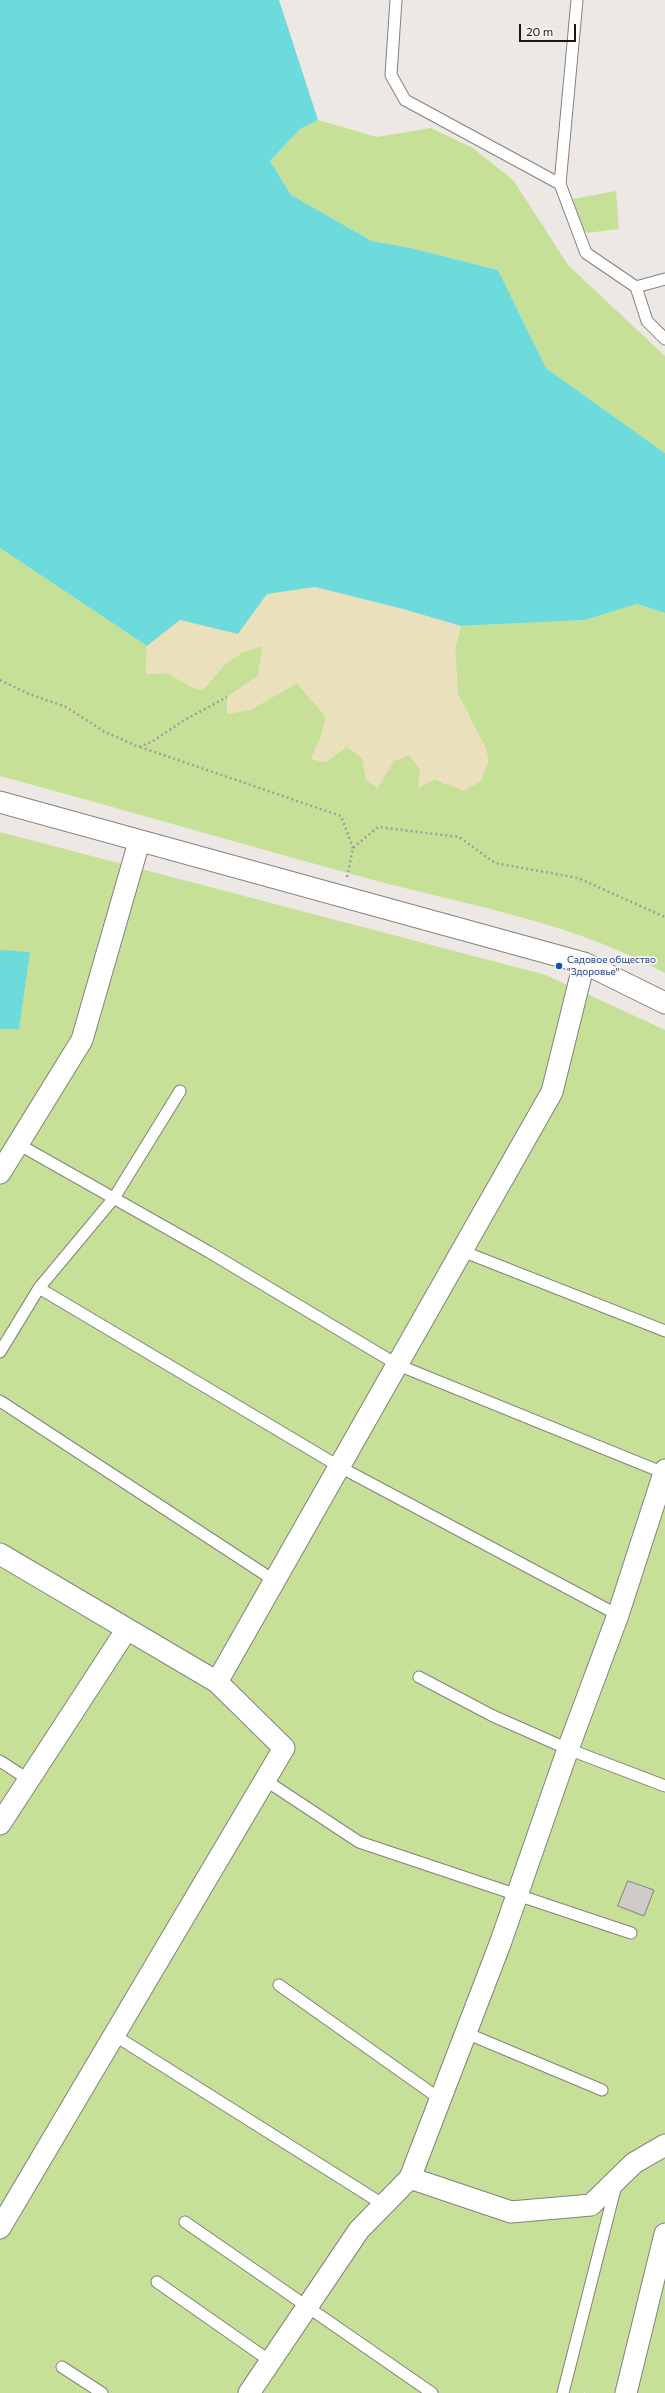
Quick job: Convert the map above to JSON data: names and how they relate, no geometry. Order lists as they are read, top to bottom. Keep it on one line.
{"places":["Садовое общество \"Здоровье\""],"scale_bar":"20 m"}
